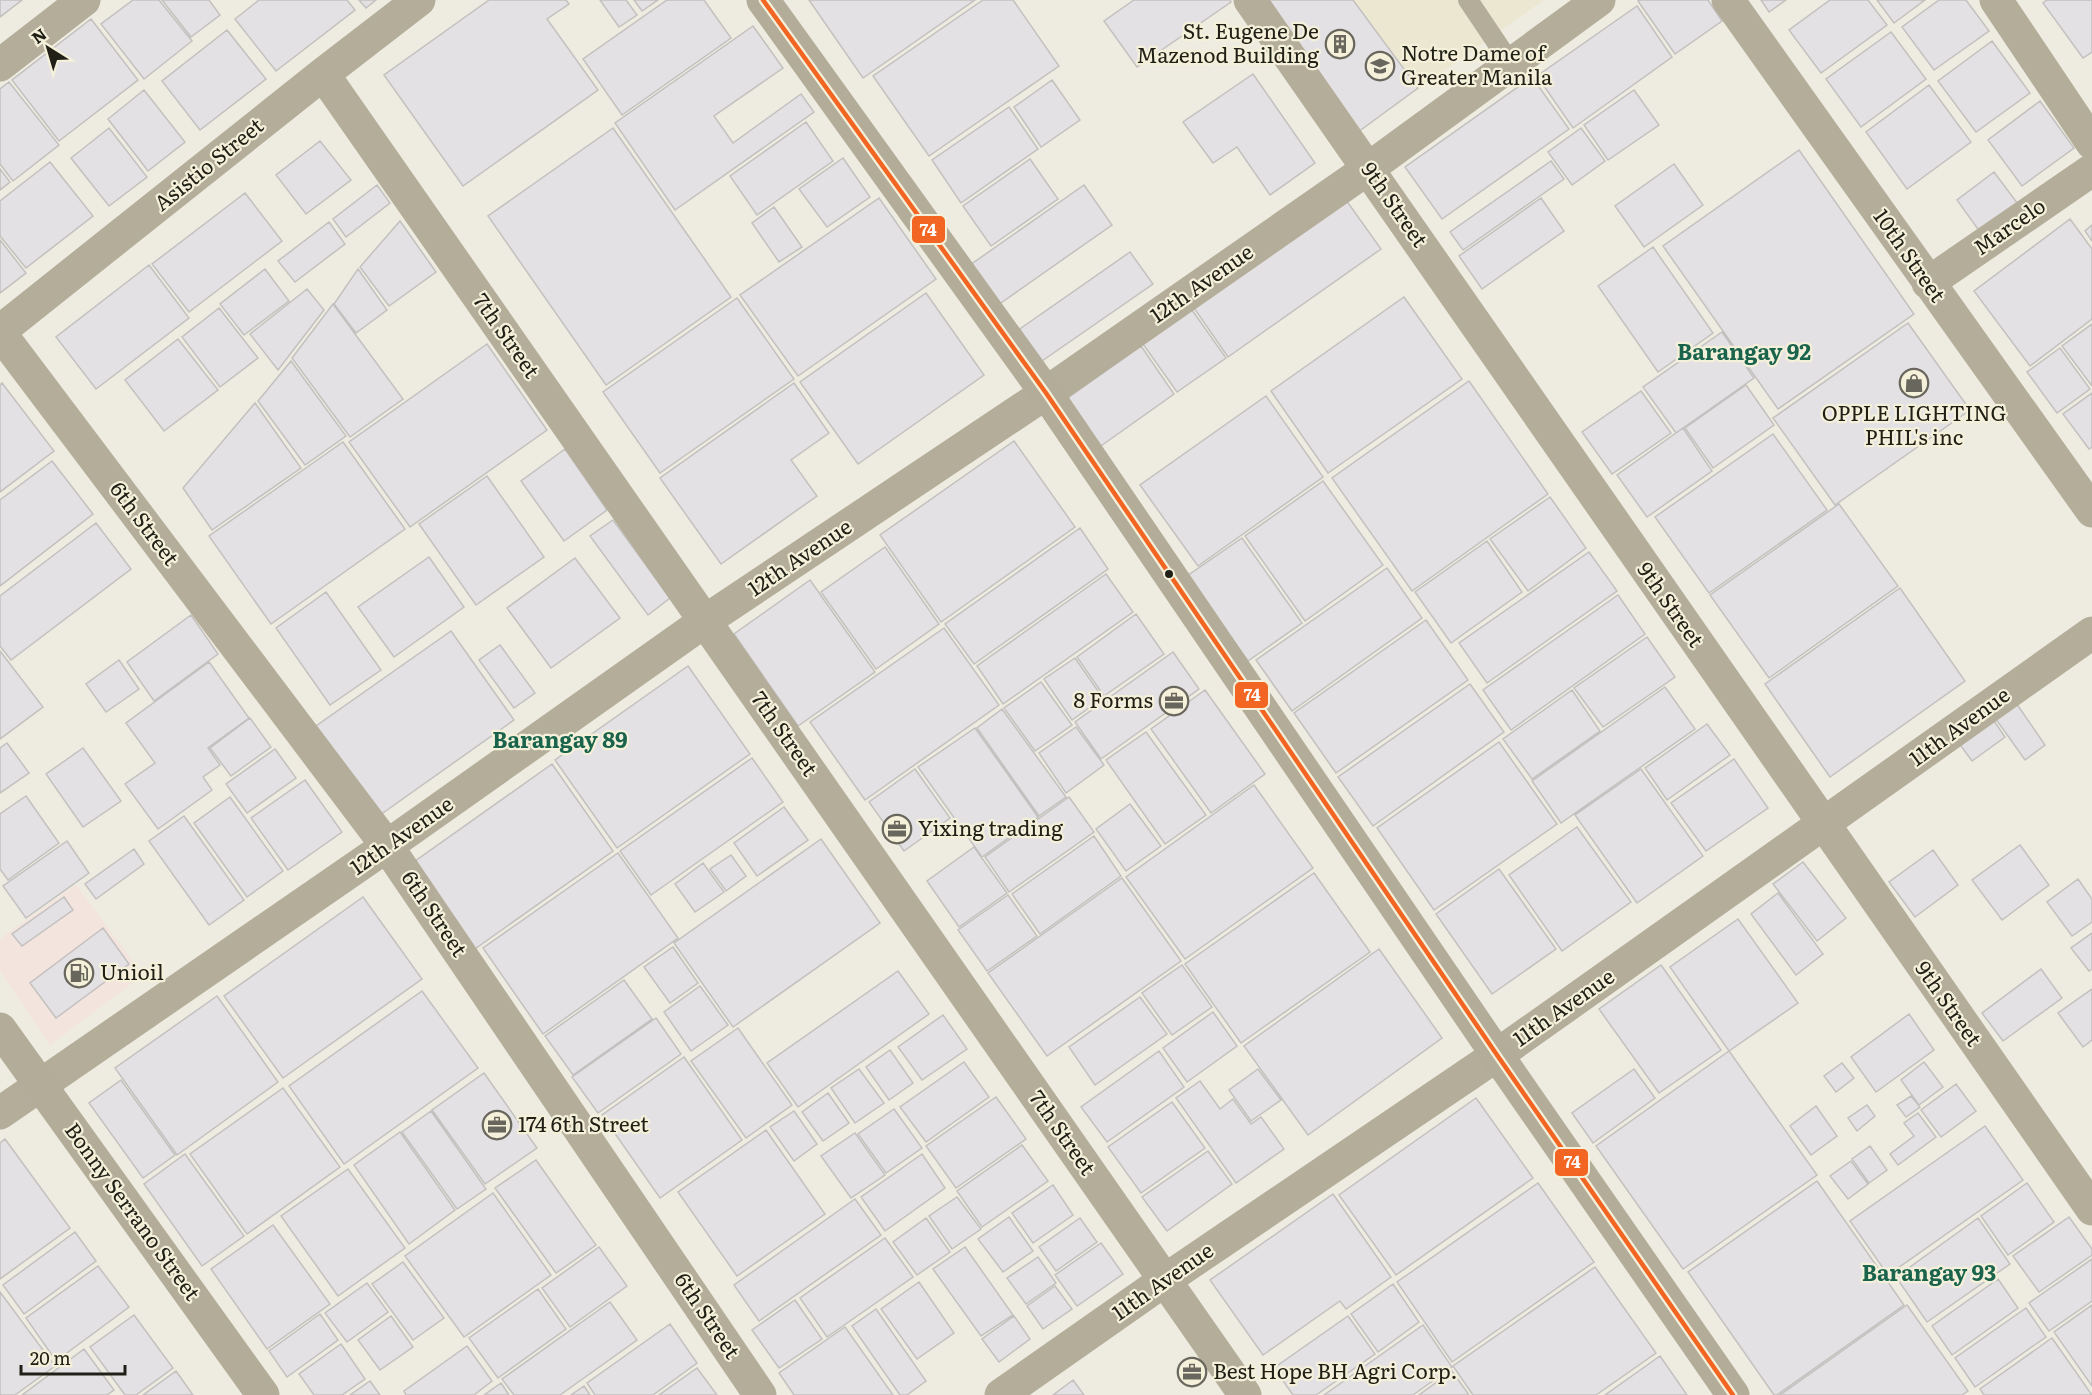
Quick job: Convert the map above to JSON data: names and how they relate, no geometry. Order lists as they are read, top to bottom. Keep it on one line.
{"streets":{"main road":["Bonny Serrano Street"],"street":["Asistio Street","9th Street","Marcelo","10th Street","12th Avenue","7th Street","6th Street","11th Avenue"]},"crossings":[["Asistio Street","7th Street"],["Asistio Street","6th Street"],["9th Street","12th Avenue"],["9th Street","11th Avenue"],["Marcelo","10th Street"],["12th Avenue","7th Street"],["12th Avenue","6th Street"],["12th Avenue","Bonny Serrano Street"],["7th Street","11th Avenue"]],"districts":["Barangay 92","Barangay 89","Barangay 93"],"places":{"building":["St. Eugene De Mazenod Building"],"school or university":["Notre Dame of Greater Manila"],"shop":["OPPLE LIGHTING PHIL's inc"],"office":["8 Forms","Yixing trading","174 6th Street","Best Hope BH Agri Corp."],"fuel station":["Unioil"]},"lines":["transit line 74"],"scale_bar":"20 m","north":"top left"}
